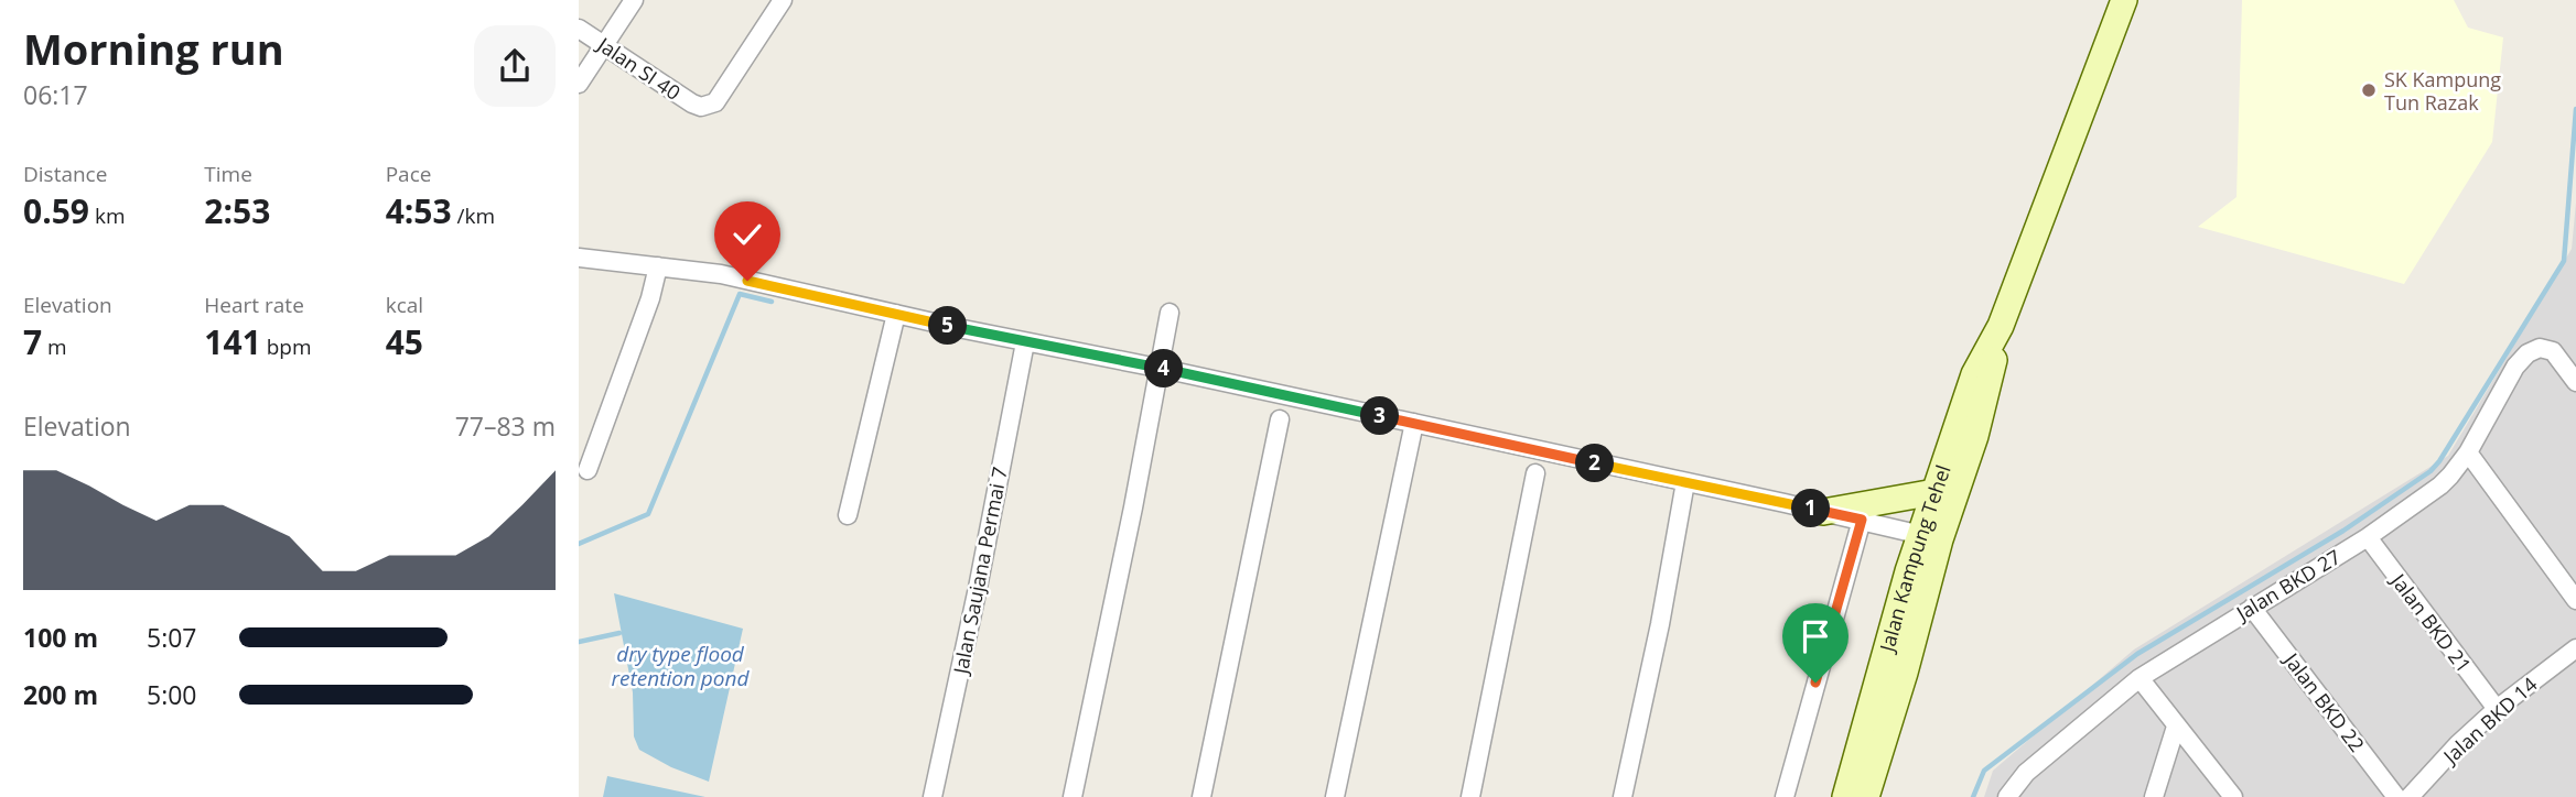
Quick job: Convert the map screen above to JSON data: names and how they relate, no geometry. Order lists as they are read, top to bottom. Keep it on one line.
{"streets":{"main road":["Jalan Kampung Tehel"],"street":["Jalan SI 40","Jalan Saujana Permai 7","Jalan BKD 27","Jalan BKD 21","Jalan BKD 22","Jalan BKD 14"]},"crossings":[["Jalan BKD 27","Jalan BKD 21"],["Jalan BKD 27","Jalan BKD 22"],["Jalan BKD 21","Jalan BKD 14"]],"water":["dry type flood retention pond"],"places":["SK Kampung Tun Razak"],"page":{"heading":["Morning run","06:17"],"stats":[["Distance","0.59 km"],["Time","2:53"],["Pace","4:53 /km"],["Elevation","7 m"],["Heart rate","141 bpm"],["kcal","45"]],"pins":["5","4","3","2","1"],"chart":["Elevation","77–83 m"],"list":[{"name":"100 m","note":"5:07"},{"name":"200 m","note":"5:00"}]}}
